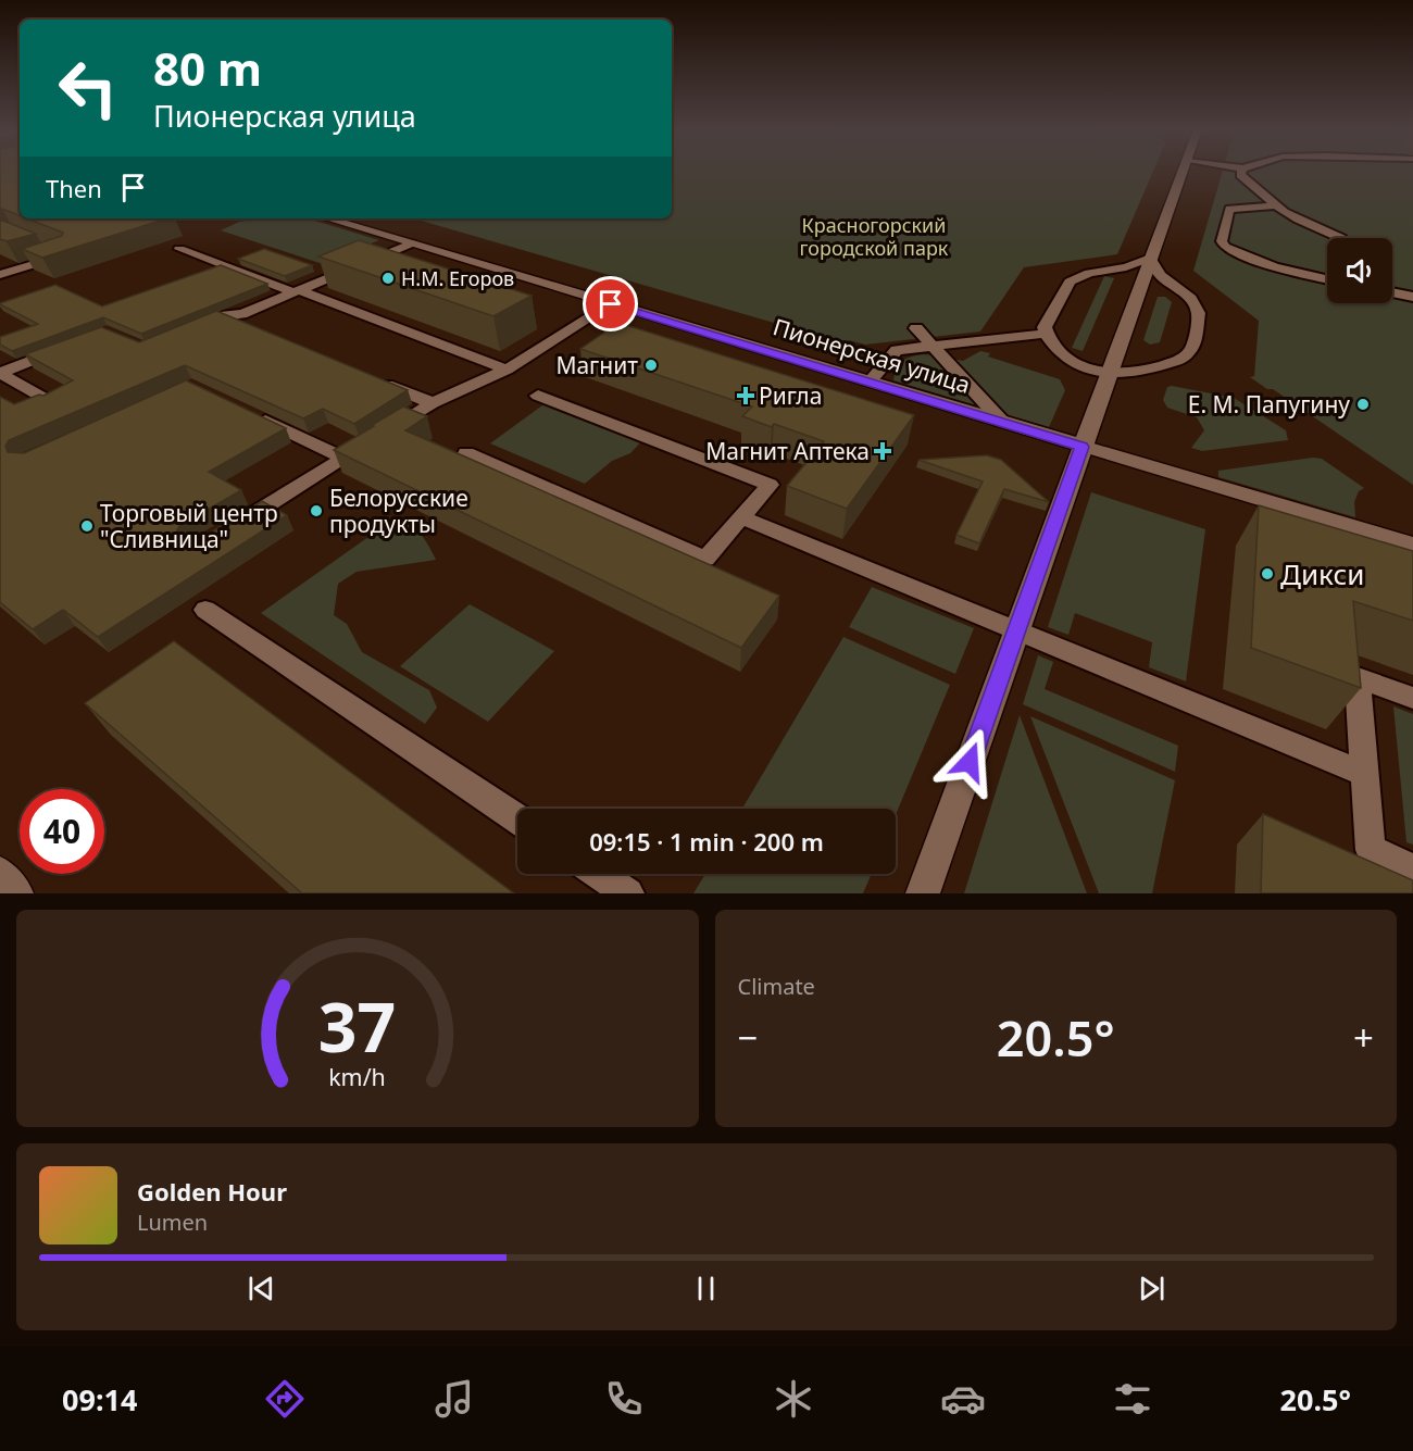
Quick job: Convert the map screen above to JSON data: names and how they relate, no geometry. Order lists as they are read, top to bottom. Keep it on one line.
{"streets":{"street":["Пионерская улица"]},"parks":["Красногорский городской парк"],"places":{"other":["Н.М. Егоров","Магнит","Е. М. Папугину","Белорусские продукты","Торговый центр \"Сливница\"","Дикси"],"health":["Ригла","Магнит Аптека"]},"page":{"turn":["80 m","Пионерская улица"],"then":"Then","limit":"40","trip":"09:15 · 1 min · 200 m","tile":"Climate","heat":["−","20.5°","+"],"song":["Golden Hour","Lumen"],"tabs":["09:14","20.5°"],"gauge":["37","km/h"]}}
